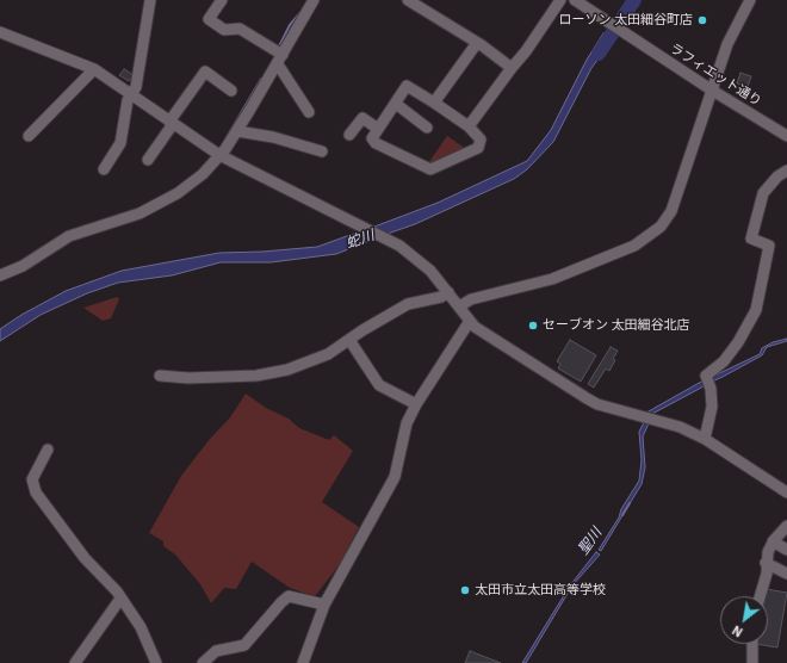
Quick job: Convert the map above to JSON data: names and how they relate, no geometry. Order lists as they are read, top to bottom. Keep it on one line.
{"streets":{"street":["ラフィエット通り"]},"water":["蛇川","聖川"],"places":["ローソン 太田細谷町店","セーブオン 太田細谷北店","太田市立太田高等学校"],"north":"bottom left"}
